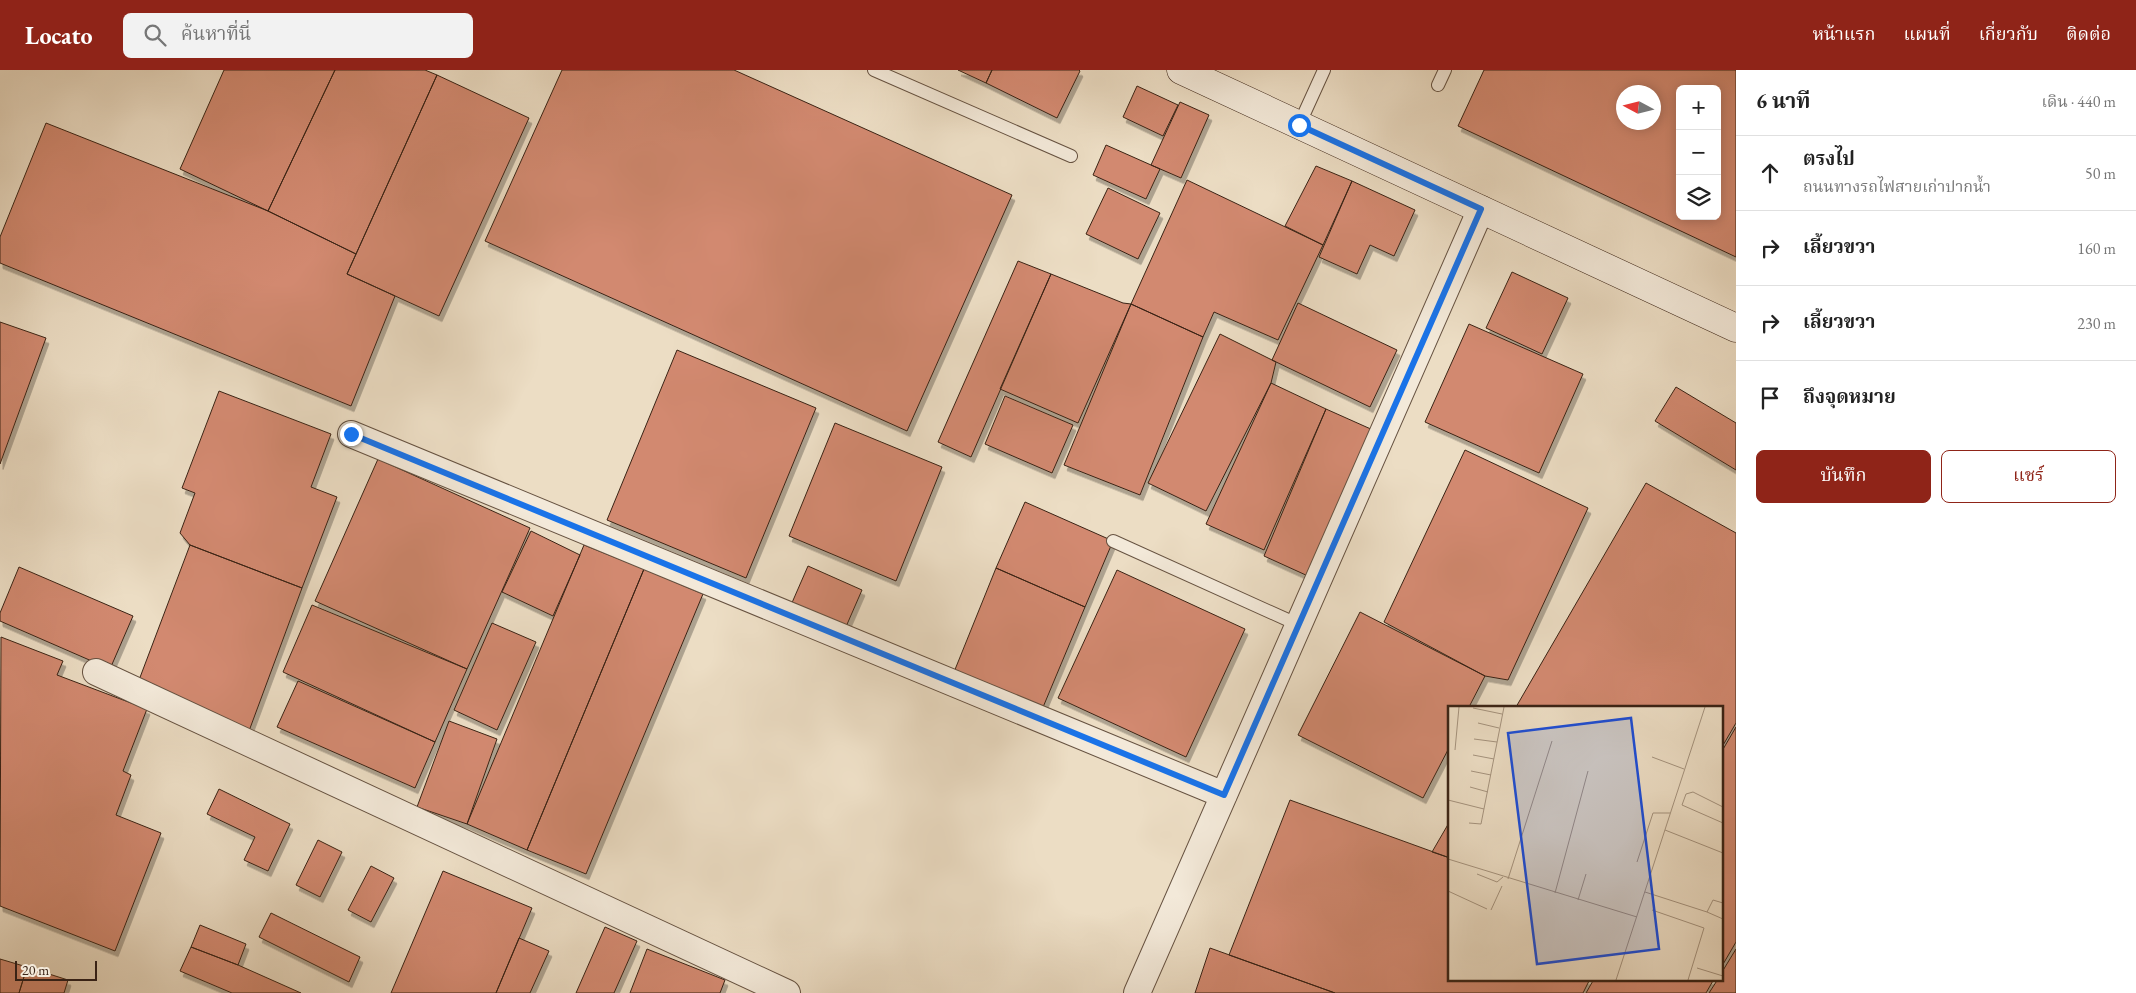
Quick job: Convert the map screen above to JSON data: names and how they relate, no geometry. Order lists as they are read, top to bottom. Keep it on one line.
{"scale_bar":"20 m","north":"left","page":{"header":"Locato","search":"ค้นหาที่นี่","nav":["หน้าแรก","แผนที่","เกี่ยวกับ","ติดต่อ"],"heading":["6 นาที","เดิน · 440 m"],"map_buttons":["+","−"],"list":[["ตรงไป","ถนนทางรถไฟสายเก่าปากน้ำ","50 m"],["เลี้ยวขวา","160 m"],["เลี้ยวขวา","230 m"],"ถึงจุดหมาย"],"buttons":["บันทึก","แชร์"],"scale":"20 m"}}
